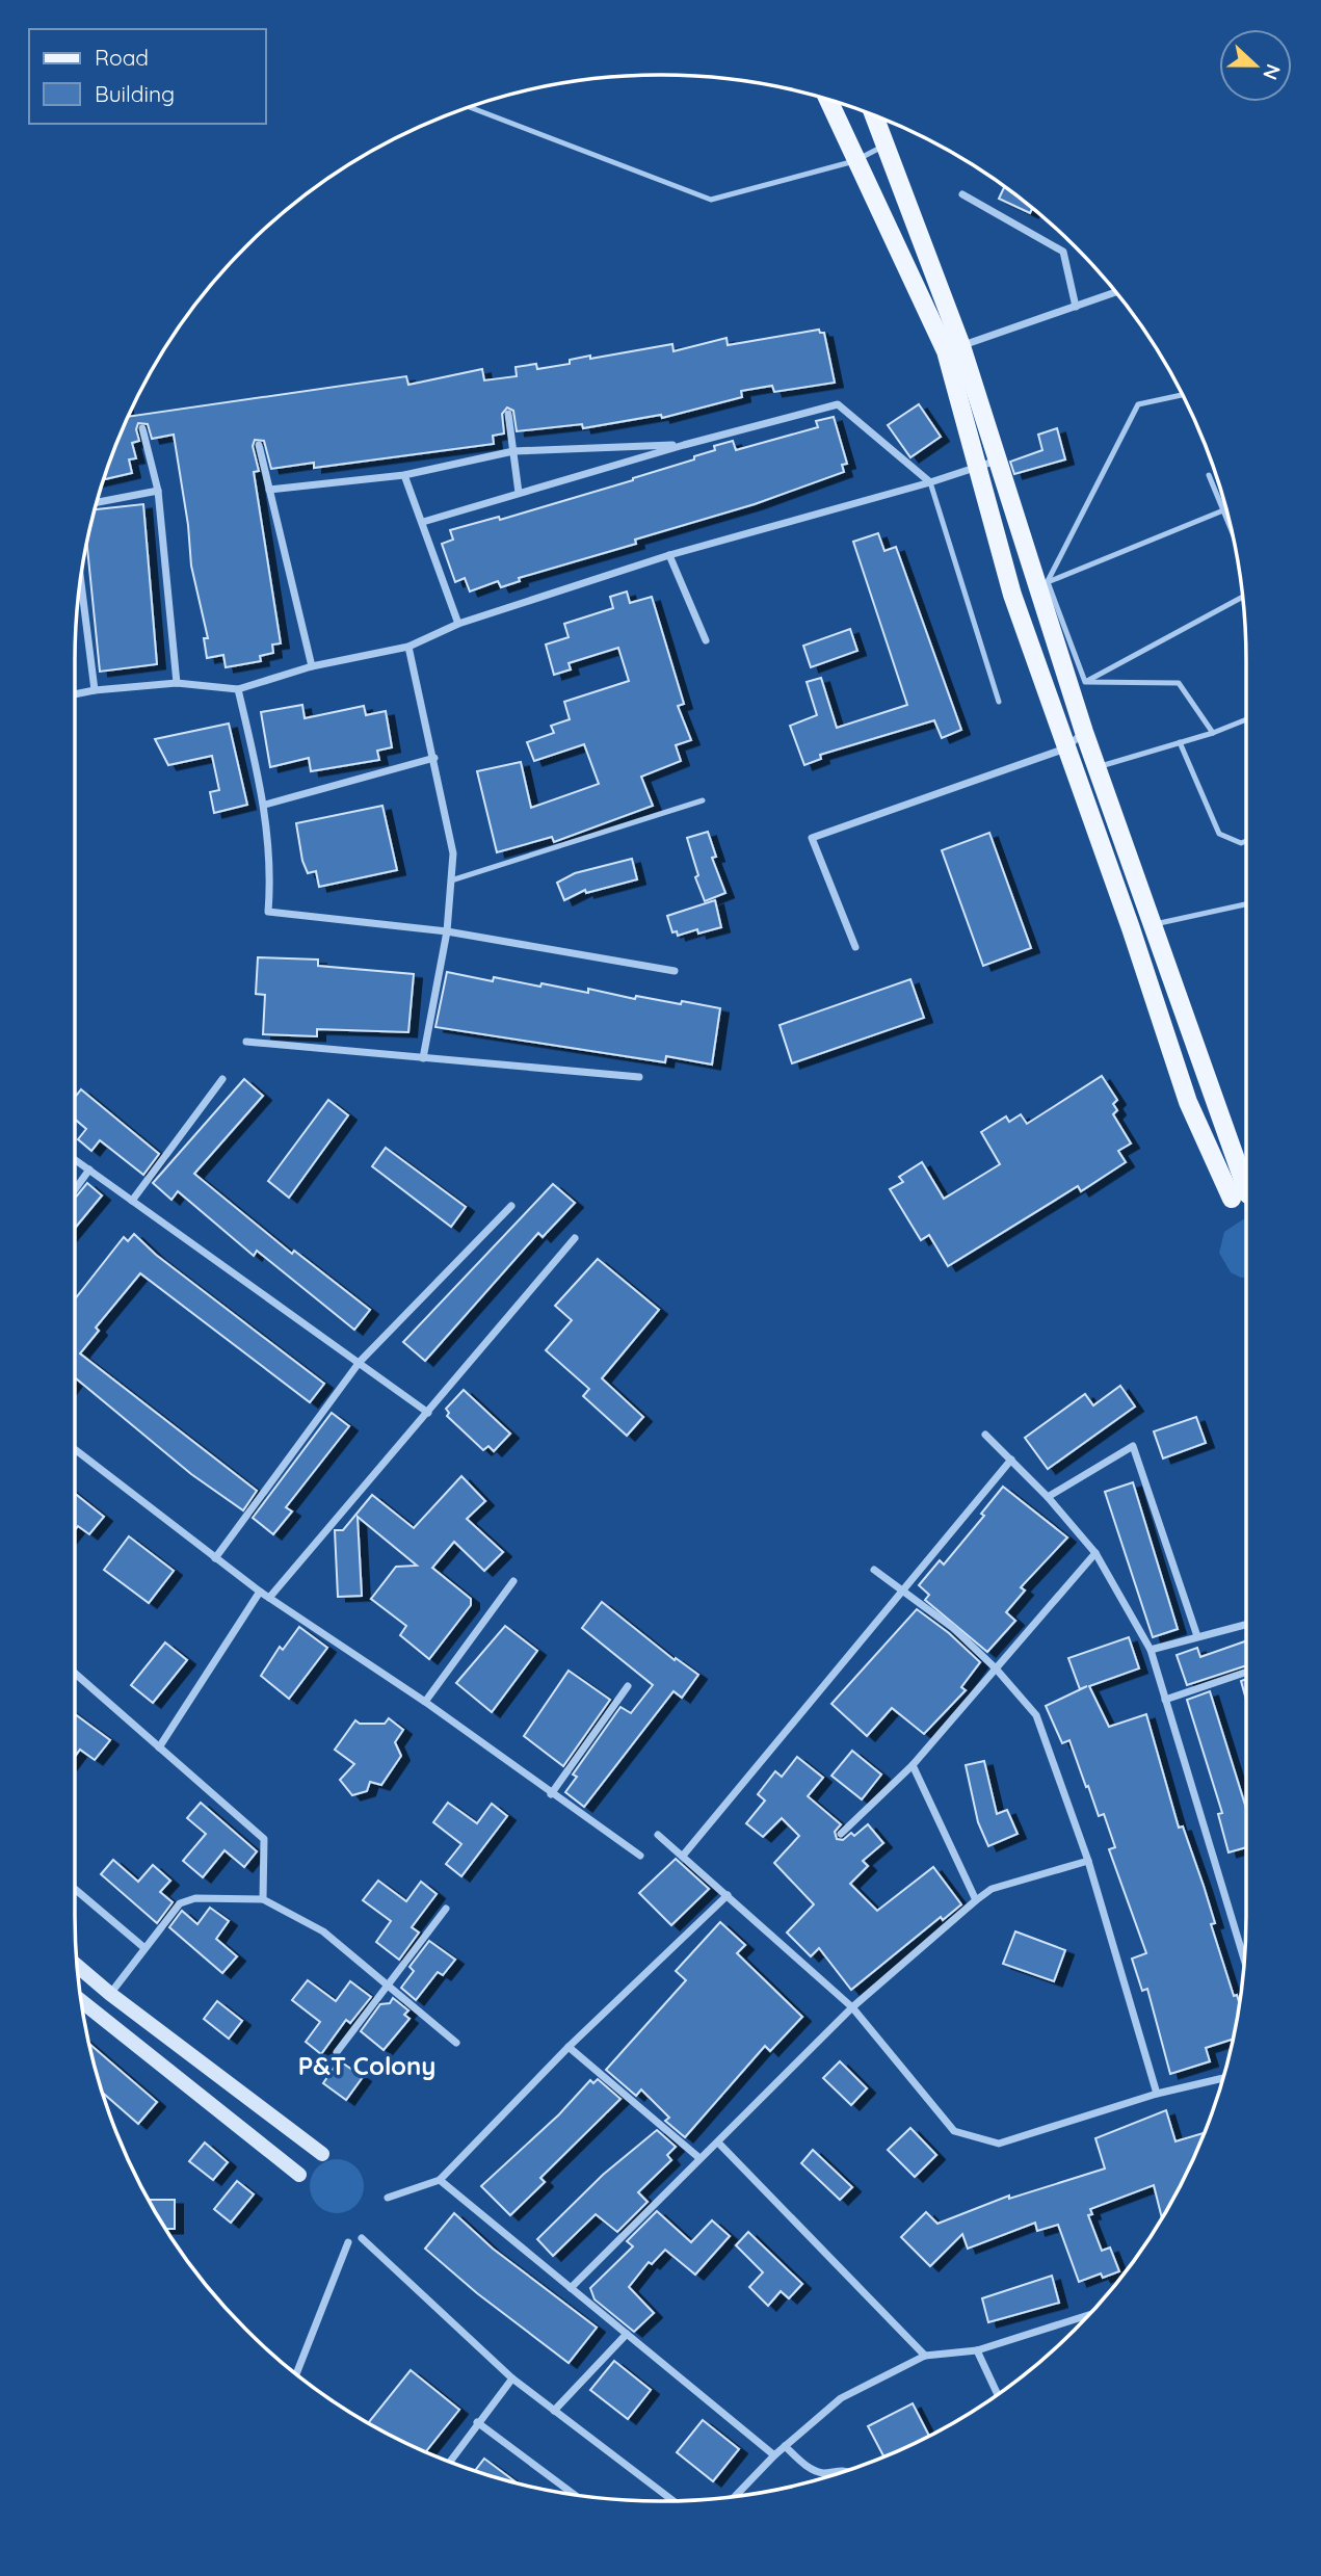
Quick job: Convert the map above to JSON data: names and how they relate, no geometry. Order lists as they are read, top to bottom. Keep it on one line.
{"districts":["P&T Colony"],"legend":["Road","Building"],"north":"right"}
